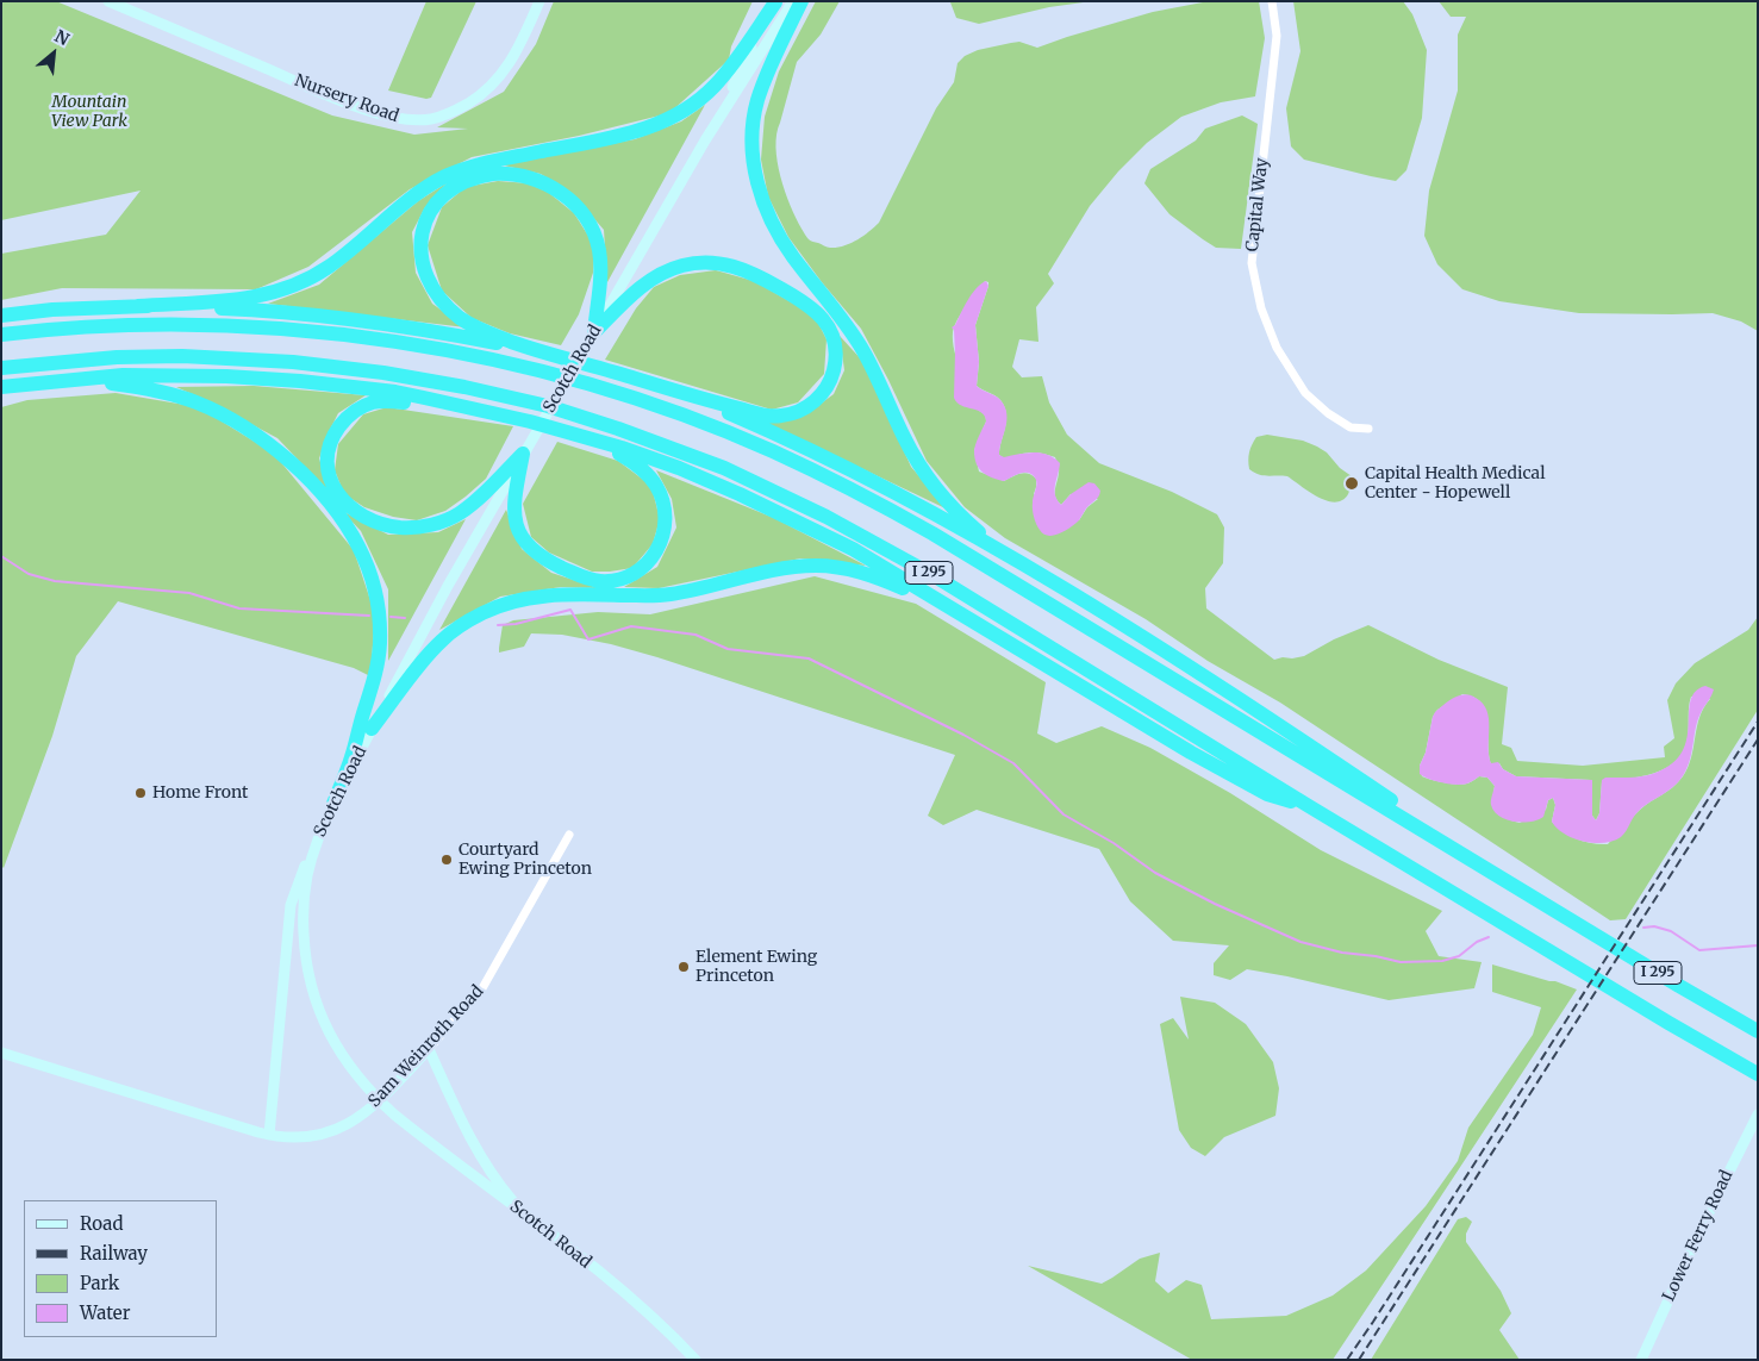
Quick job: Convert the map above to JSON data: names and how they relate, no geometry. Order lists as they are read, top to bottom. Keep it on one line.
{"streets":{"highway":["I 295"],"main road":["Nursery Road","Scotch Road","Sam Weinroth Road","Lower Ferry Road"],"street":["Capital Way"]},"crossings":[["Scotch Road","Sam Weinroth Road"]],"parks":["Mountain View Park"],"places":["Capital Health Medical Center - Hopewell","Home Front","Courtyard Ewing Princeton","Element Ewing Princeton"],"legend":["Road","Railway","Park","Water"],"north":"top right"}
